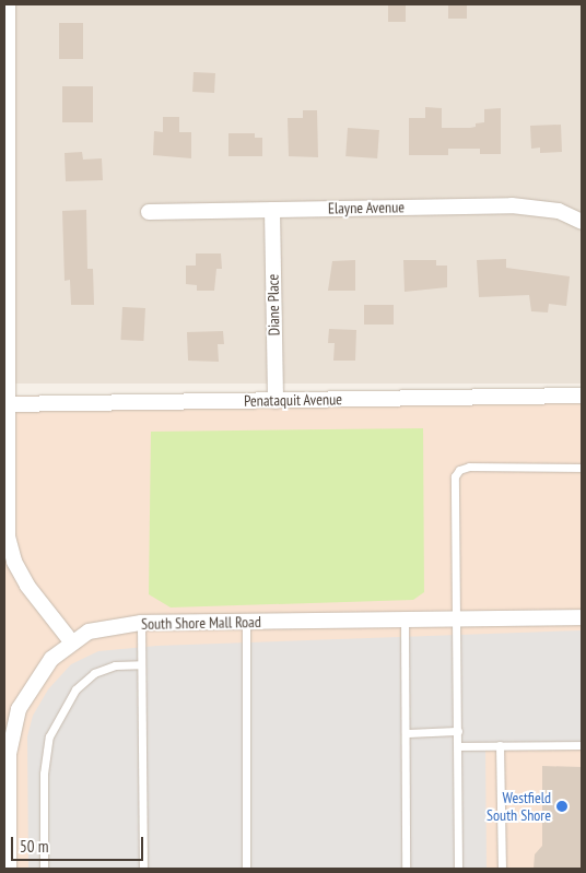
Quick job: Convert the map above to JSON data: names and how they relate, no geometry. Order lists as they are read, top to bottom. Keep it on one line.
{"streets":{"street":["Elayne Avenue","Diane Place","Penataquit Avenue","South Shore Mall Road"]},"crossings":[["Elayne Avenue","Diane Place"],["Diane Place","Penataquit Avenue"]],"places":["Westfield South Shore"],"scale_bar":"50 m"}
